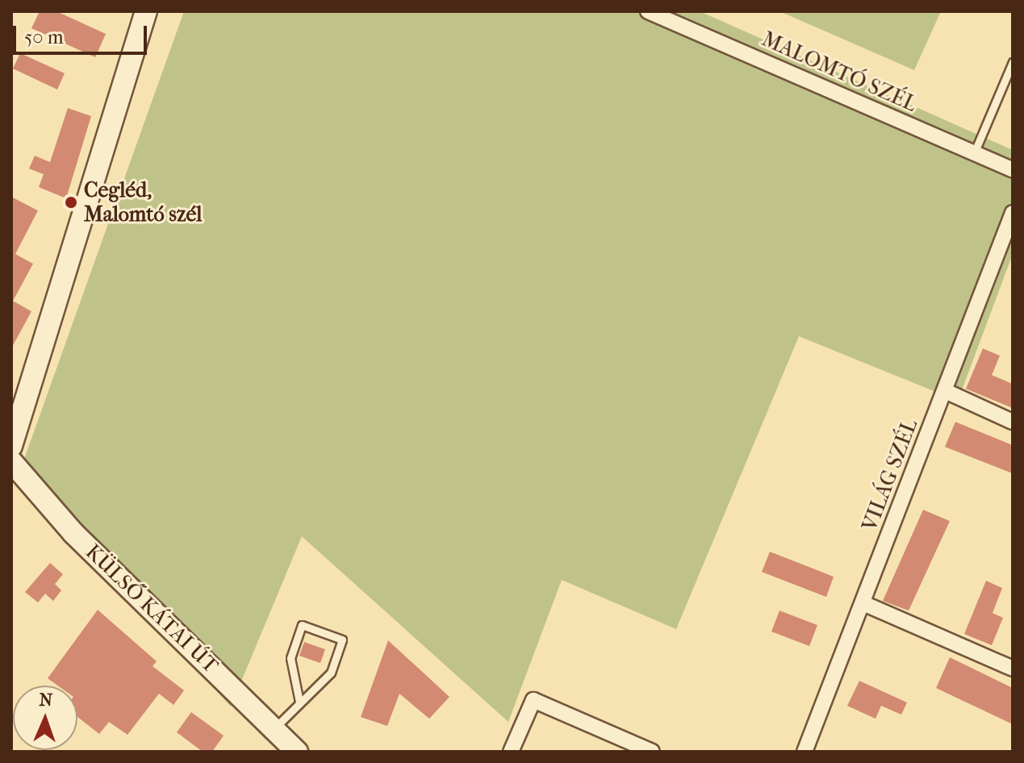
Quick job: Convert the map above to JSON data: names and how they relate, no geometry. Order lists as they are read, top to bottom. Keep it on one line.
{"streets":{"main road":["KÜLSŐ KÁTAI ÚT"],"street":["MALOMTÓ SZÉL","VILÁG SZÉL"]},"places":["Cegléd, Malomtó szél"],"scale_bar":"50 m","north":"top"}
